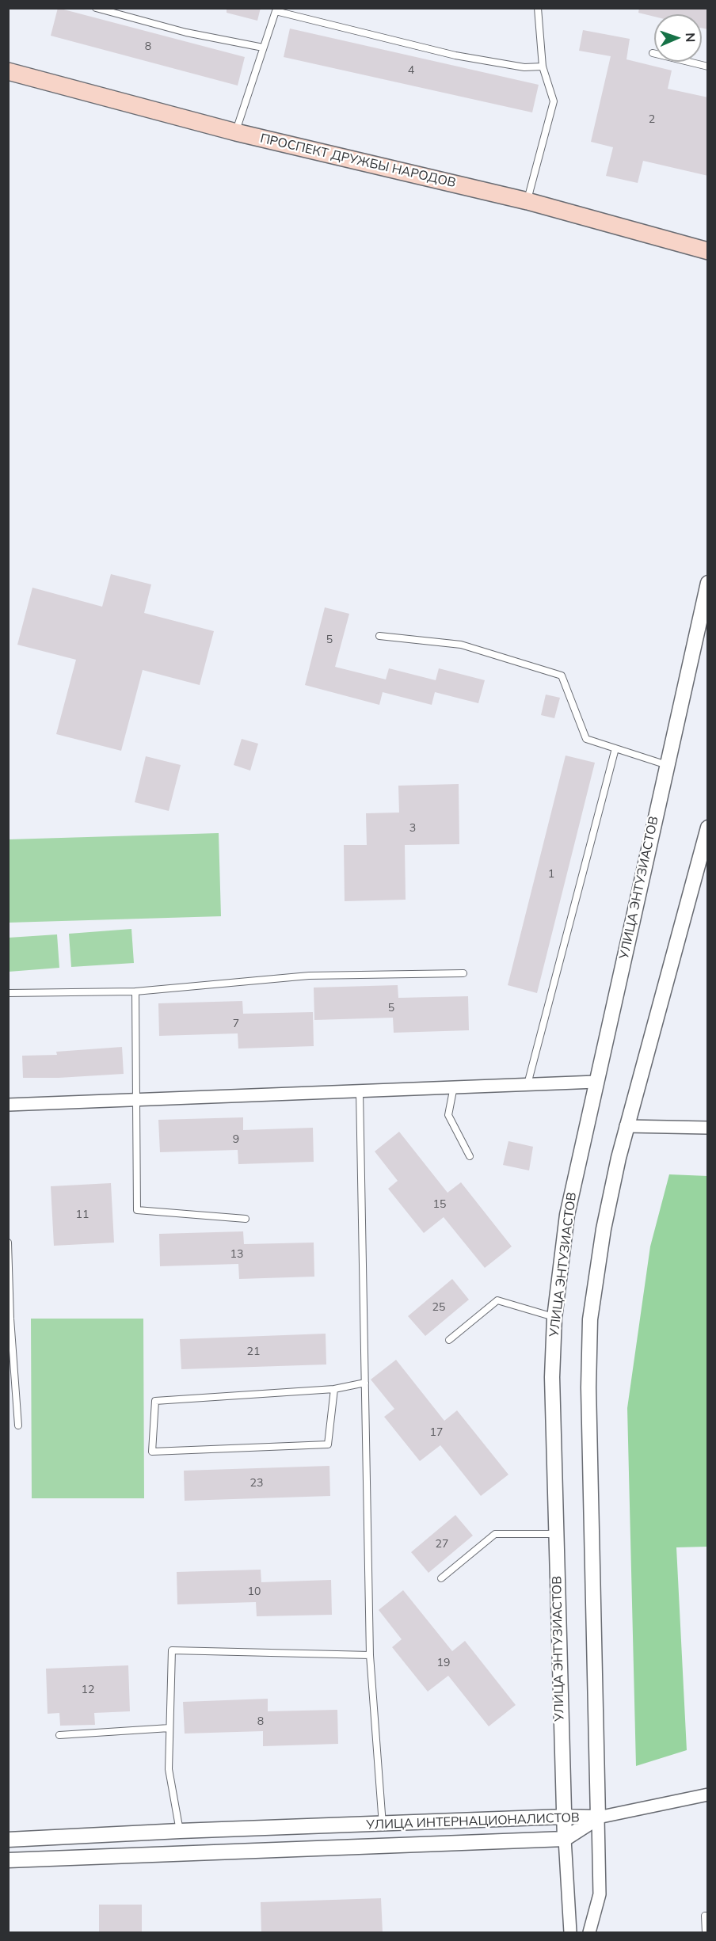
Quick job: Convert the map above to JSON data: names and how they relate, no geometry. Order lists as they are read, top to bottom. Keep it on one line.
{"streets":{"main road":["ПРОСПЕКТ ДРУЖБЫ НАРОДОВ"],"street":["УЛИЦА ЭНТУЗИАСТОВ","УЛИЦА ИНТЕРНАЦИОНАЛИСТОВ"]},"crossings":[["УЛИЦА ЭНТУЗИАСТОВ","УЛИЦА ИНТЕРНАЦИОНАЛИСТОВ"]],"house_numbers":["8","4","2","5","3","1","5","7","9","15","11","13","25","21","17","23","27","10","19","12","8"],"north":"right"}
